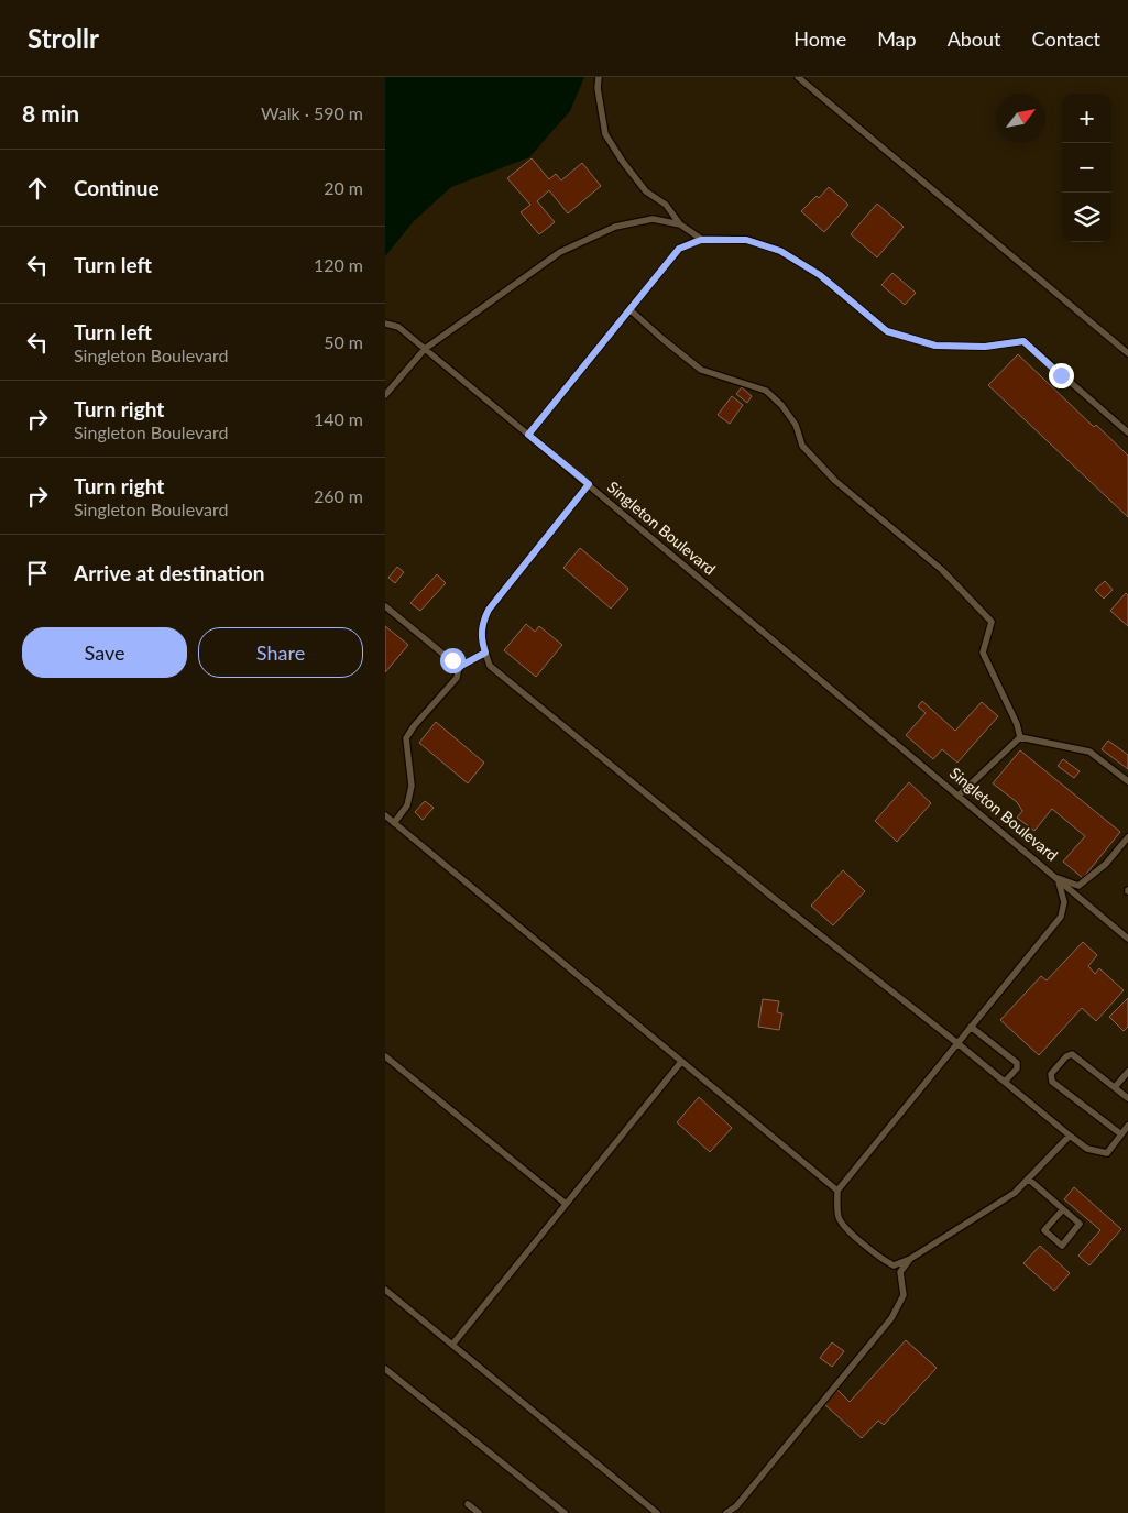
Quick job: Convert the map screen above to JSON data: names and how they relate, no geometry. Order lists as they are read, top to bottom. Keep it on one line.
{"streets":{"lane":["Singleton Boulevard"]},"north":"top right","page":{"header":"Strollr","nav":["Home","Map","About","Contact"],"heading":["8 min","Walk · 590 m"],"map_buttons":["+","−"],"list":[["Continue","20 m"],["Turn left","120 m"],["Turn left","Singleton Boulevard","50 m"],["Turn right","Singleton Boulevard","140 m"],["Turn right","Singleton Boulevard","260 m"],"Arrive at destination"],"buttons":["Save","Share"]}}
